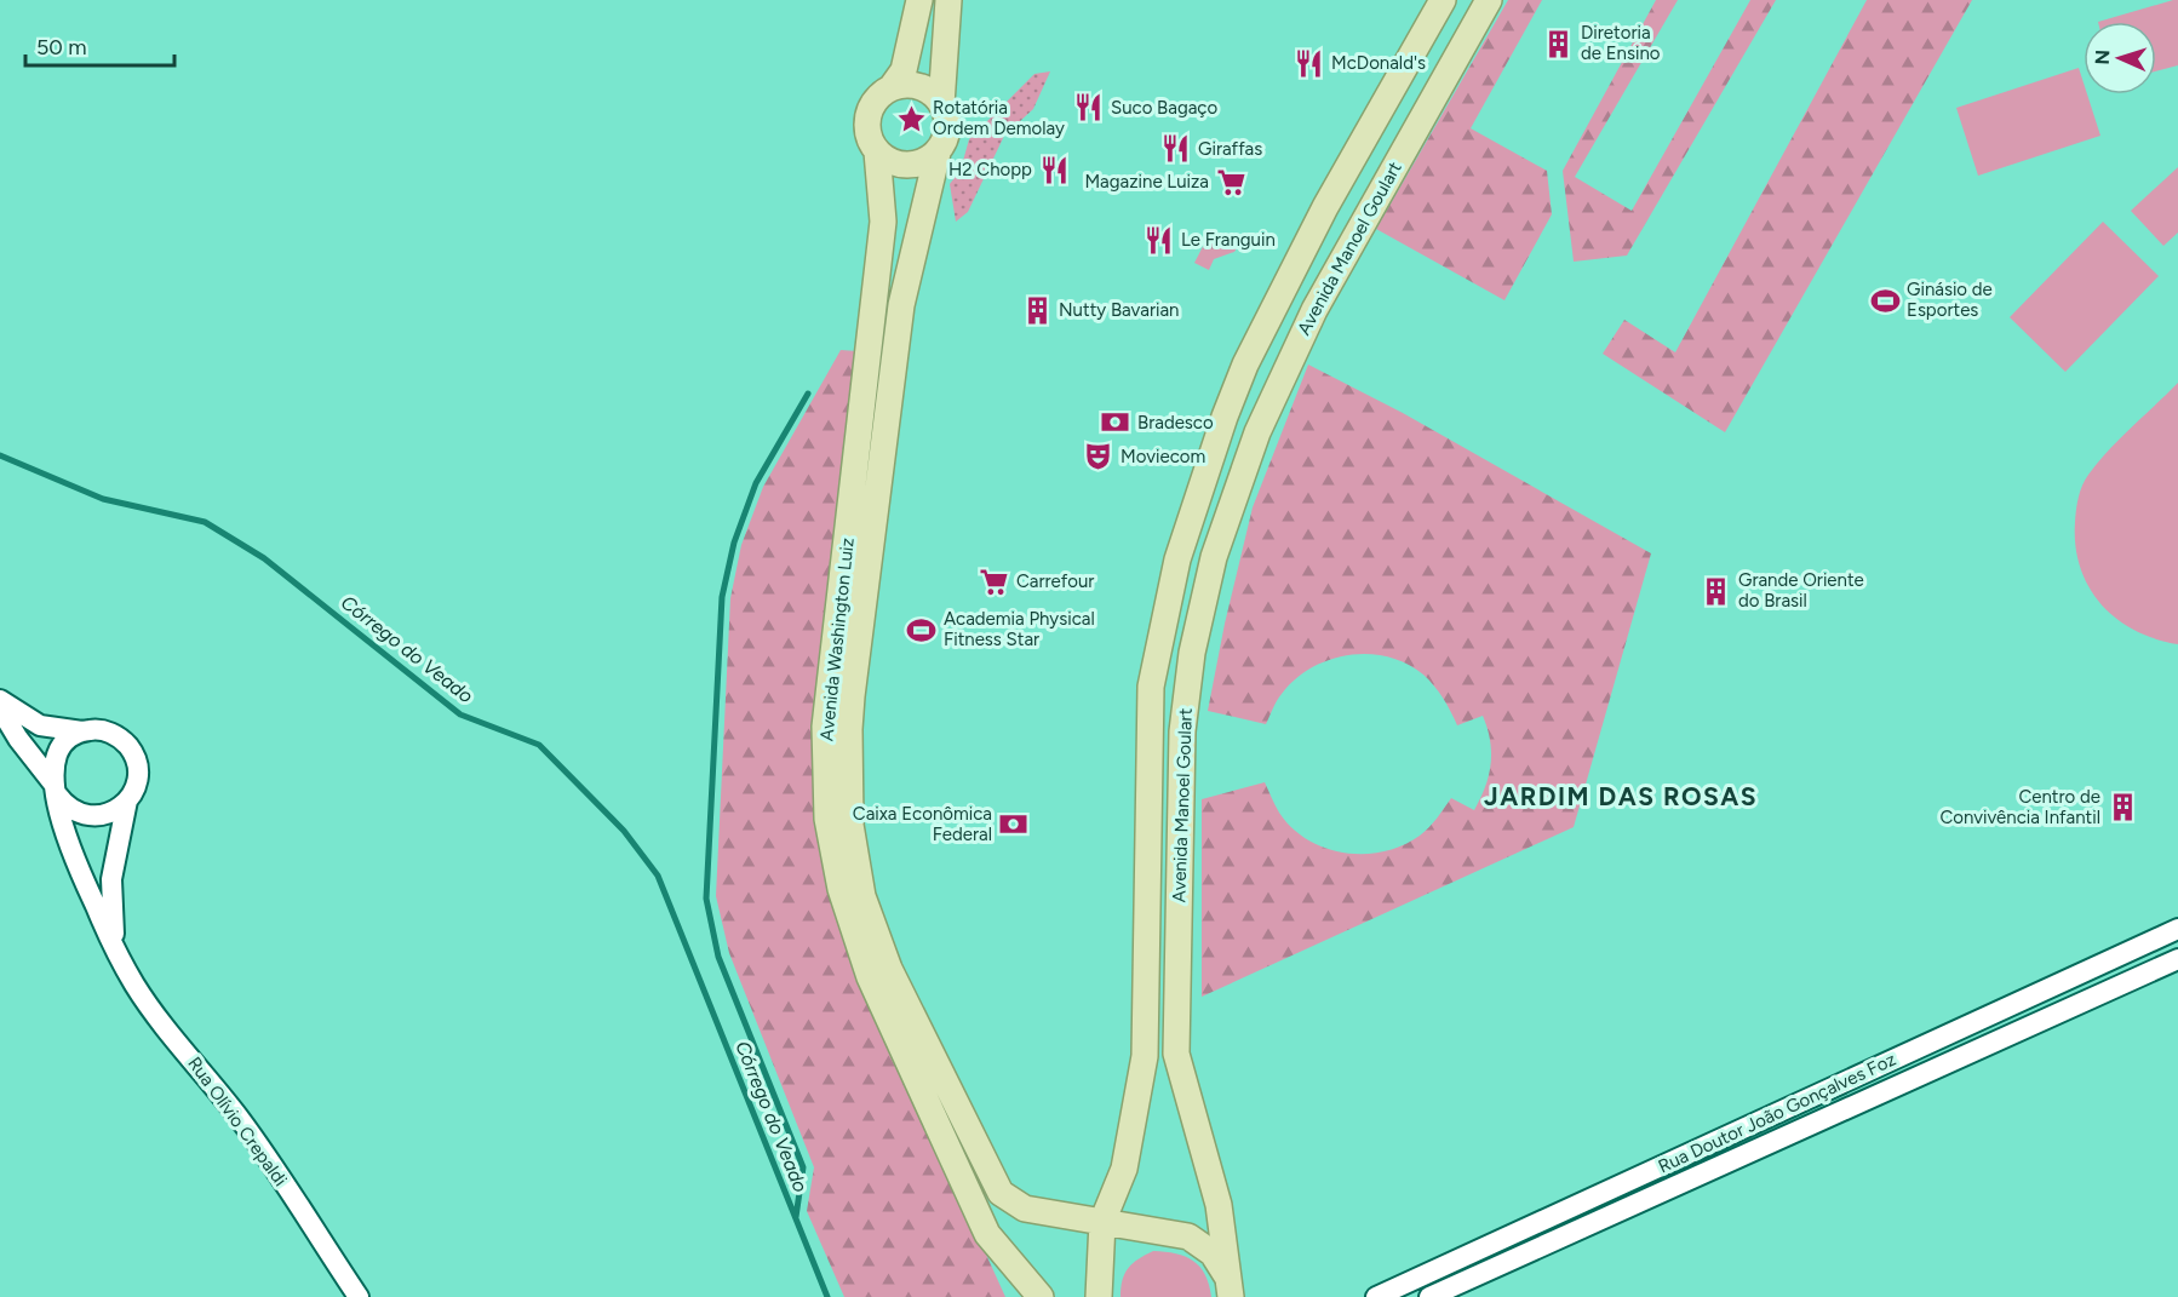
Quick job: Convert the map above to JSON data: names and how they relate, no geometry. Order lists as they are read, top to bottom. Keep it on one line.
{"streets":{"main road":["Avenida Manoel Goulart","Avenida Washington Luiz"],"street":["Rua Doutor João Gonçalves Foz","Rua Olívio Crepaldi"]},"crossings":[["Avenida Manoel Goulart","Avenida Washington Luiz"]],"districts":["JARDIM DAS ROSAS"],"water":["Córrego do Veado"],"places":{"building":["Diretoria de Ensino","Nutty Bavarian","Grande Oriente do Brasil","Centro de Convivência Infantil"],"restaurant":["McDonald's","Suco Bagaço","Giraffas","H2 Chopp","Le Franguin"],"place":["Rotatória Ordem Demolay"],"supermarket":["Magazine Luiza","Carrefour"],"sports":["Ginásio de Esportes","Academia Physical Fitness Star"],"bank":["Bradesco","Caixa Econômica Federal"],"theatre":["Moviecom"]},"scale_bar":"50 m","north":"left"}
